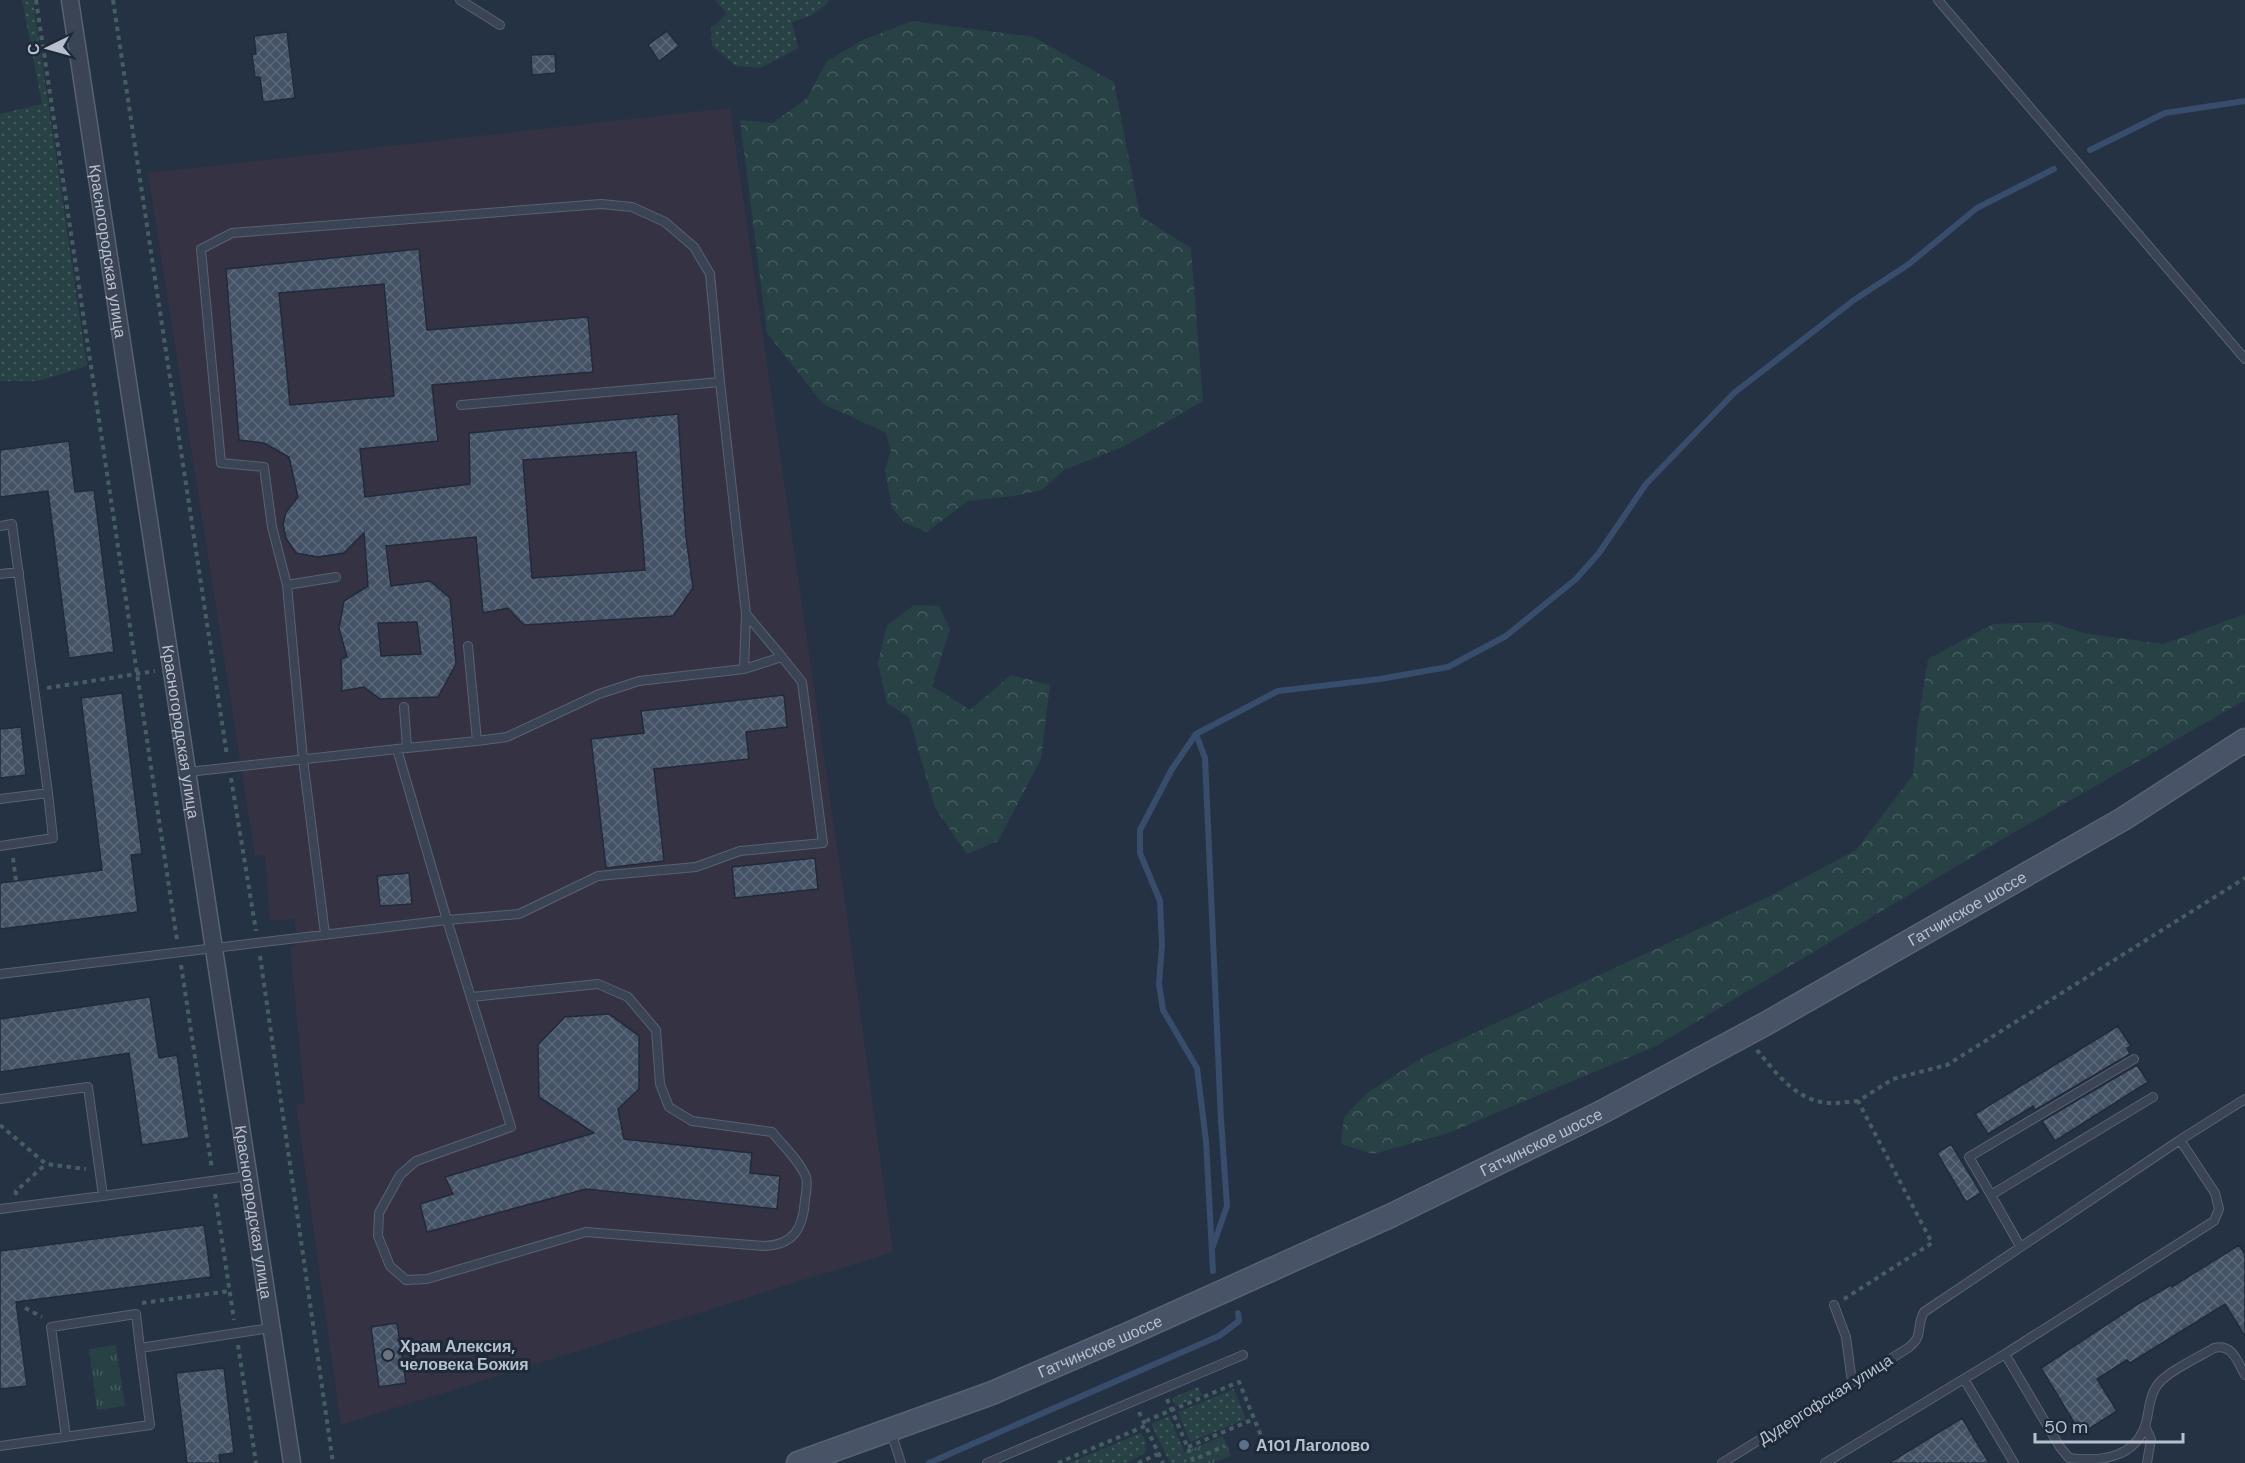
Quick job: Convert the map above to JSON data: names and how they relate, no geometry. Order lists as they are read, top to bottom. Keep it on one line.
{"streets":{"main road":["Гатчинское шоссе"],"street":["Красногородская улица"],"lane":["Дудергофская улица"]},"places":["Храм Алексия, человека Божия","А101 Лаголово"],"scale_bar":"50 m","north":"left"}
